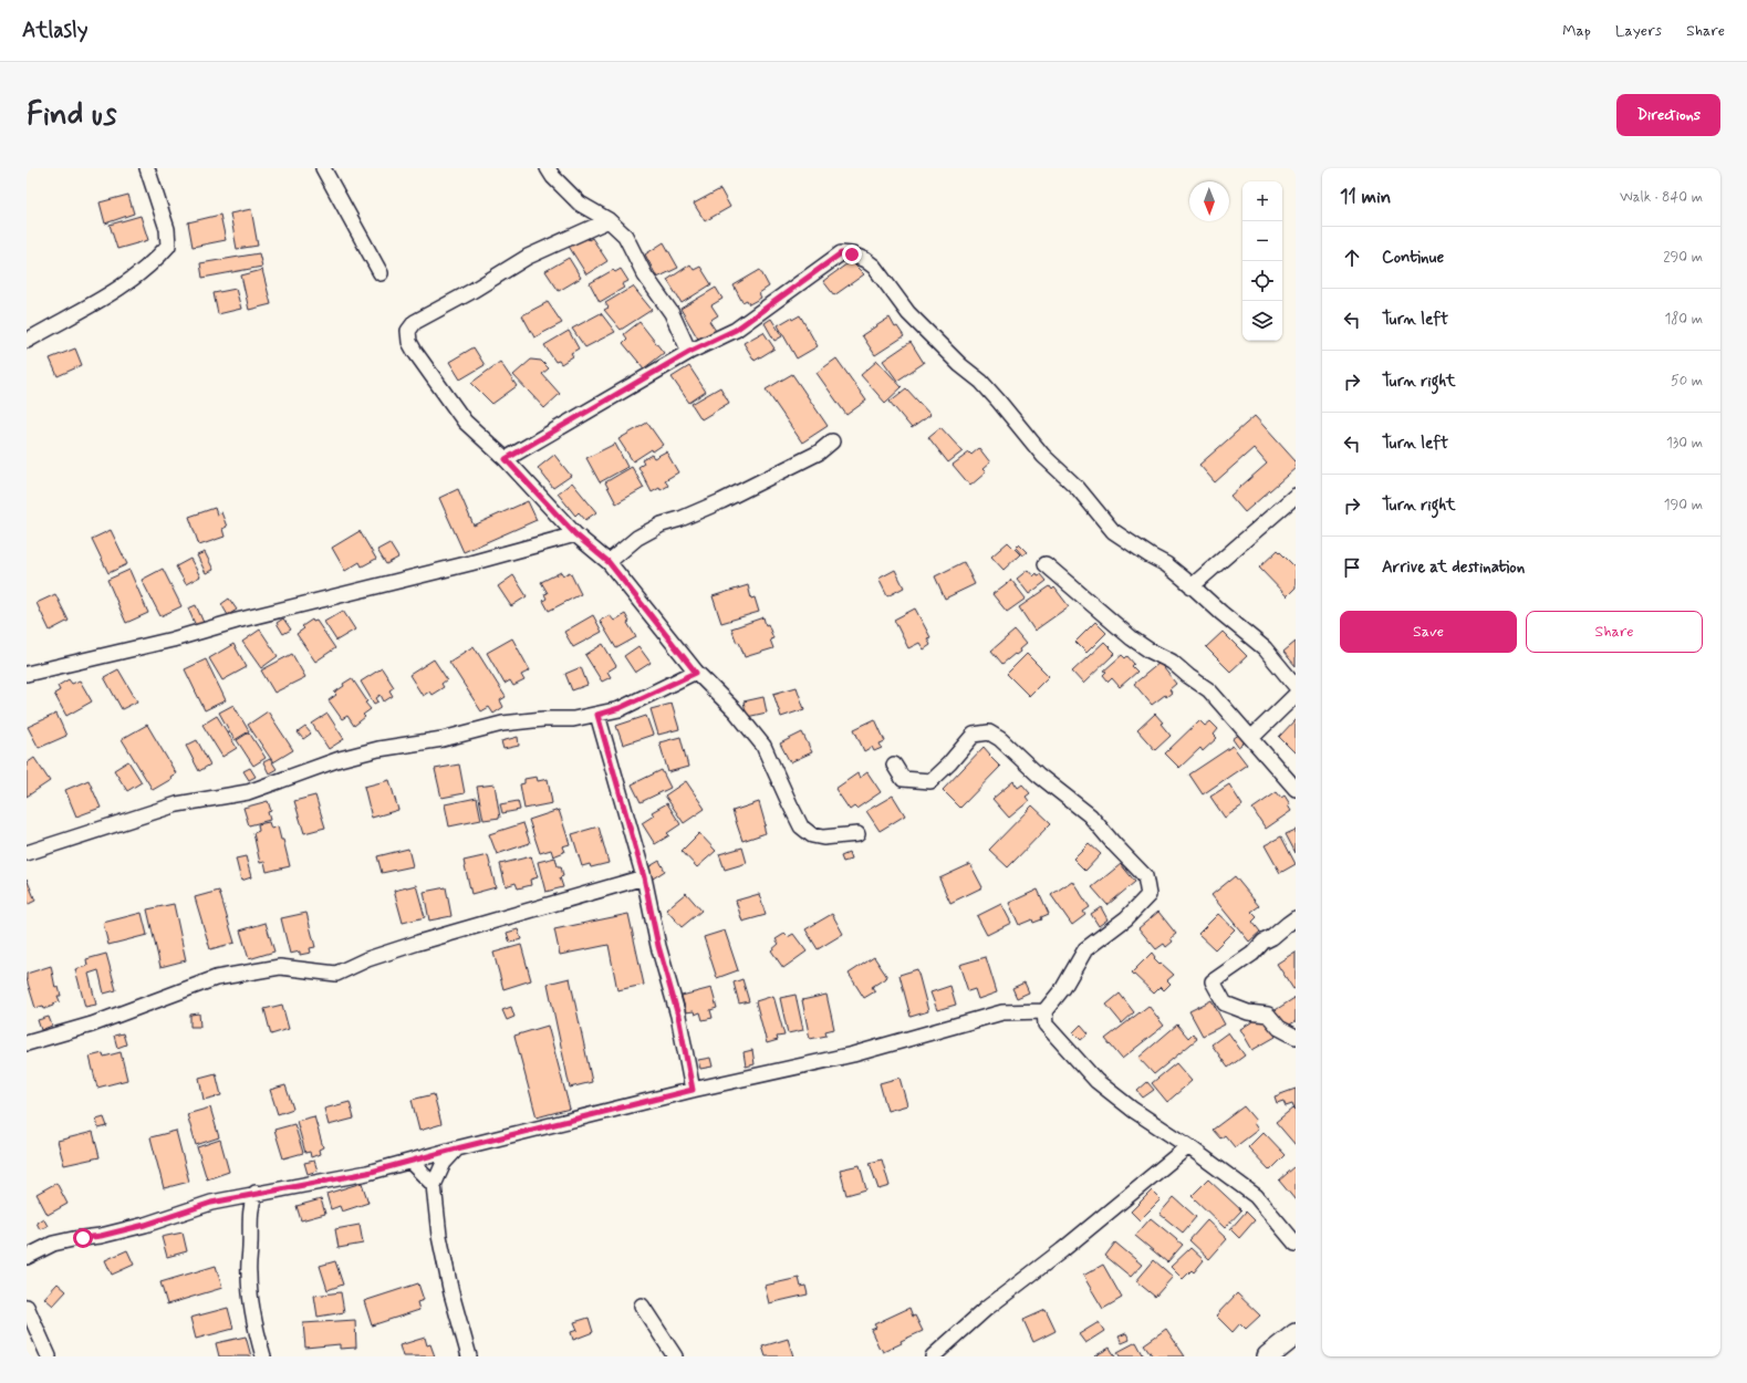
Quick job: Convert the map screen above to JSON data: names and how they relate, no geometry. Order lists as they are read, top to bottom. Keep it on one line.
{"north":"bottom","page":{"header":"Atlasly","nav":["Map","Layers","Share"],"buttons":["Directions",["Save","Share"]],"title":"Find us","heading":["11 min","Walk · 840 m"],"map_buttons":["+","−"],"list":[["Continue","290 m"],["Turn left","180 m"],["Turn right","50 m"],["Turn left","130 m"],["Turn right","190 m"],"Arrive at destination"]}}
